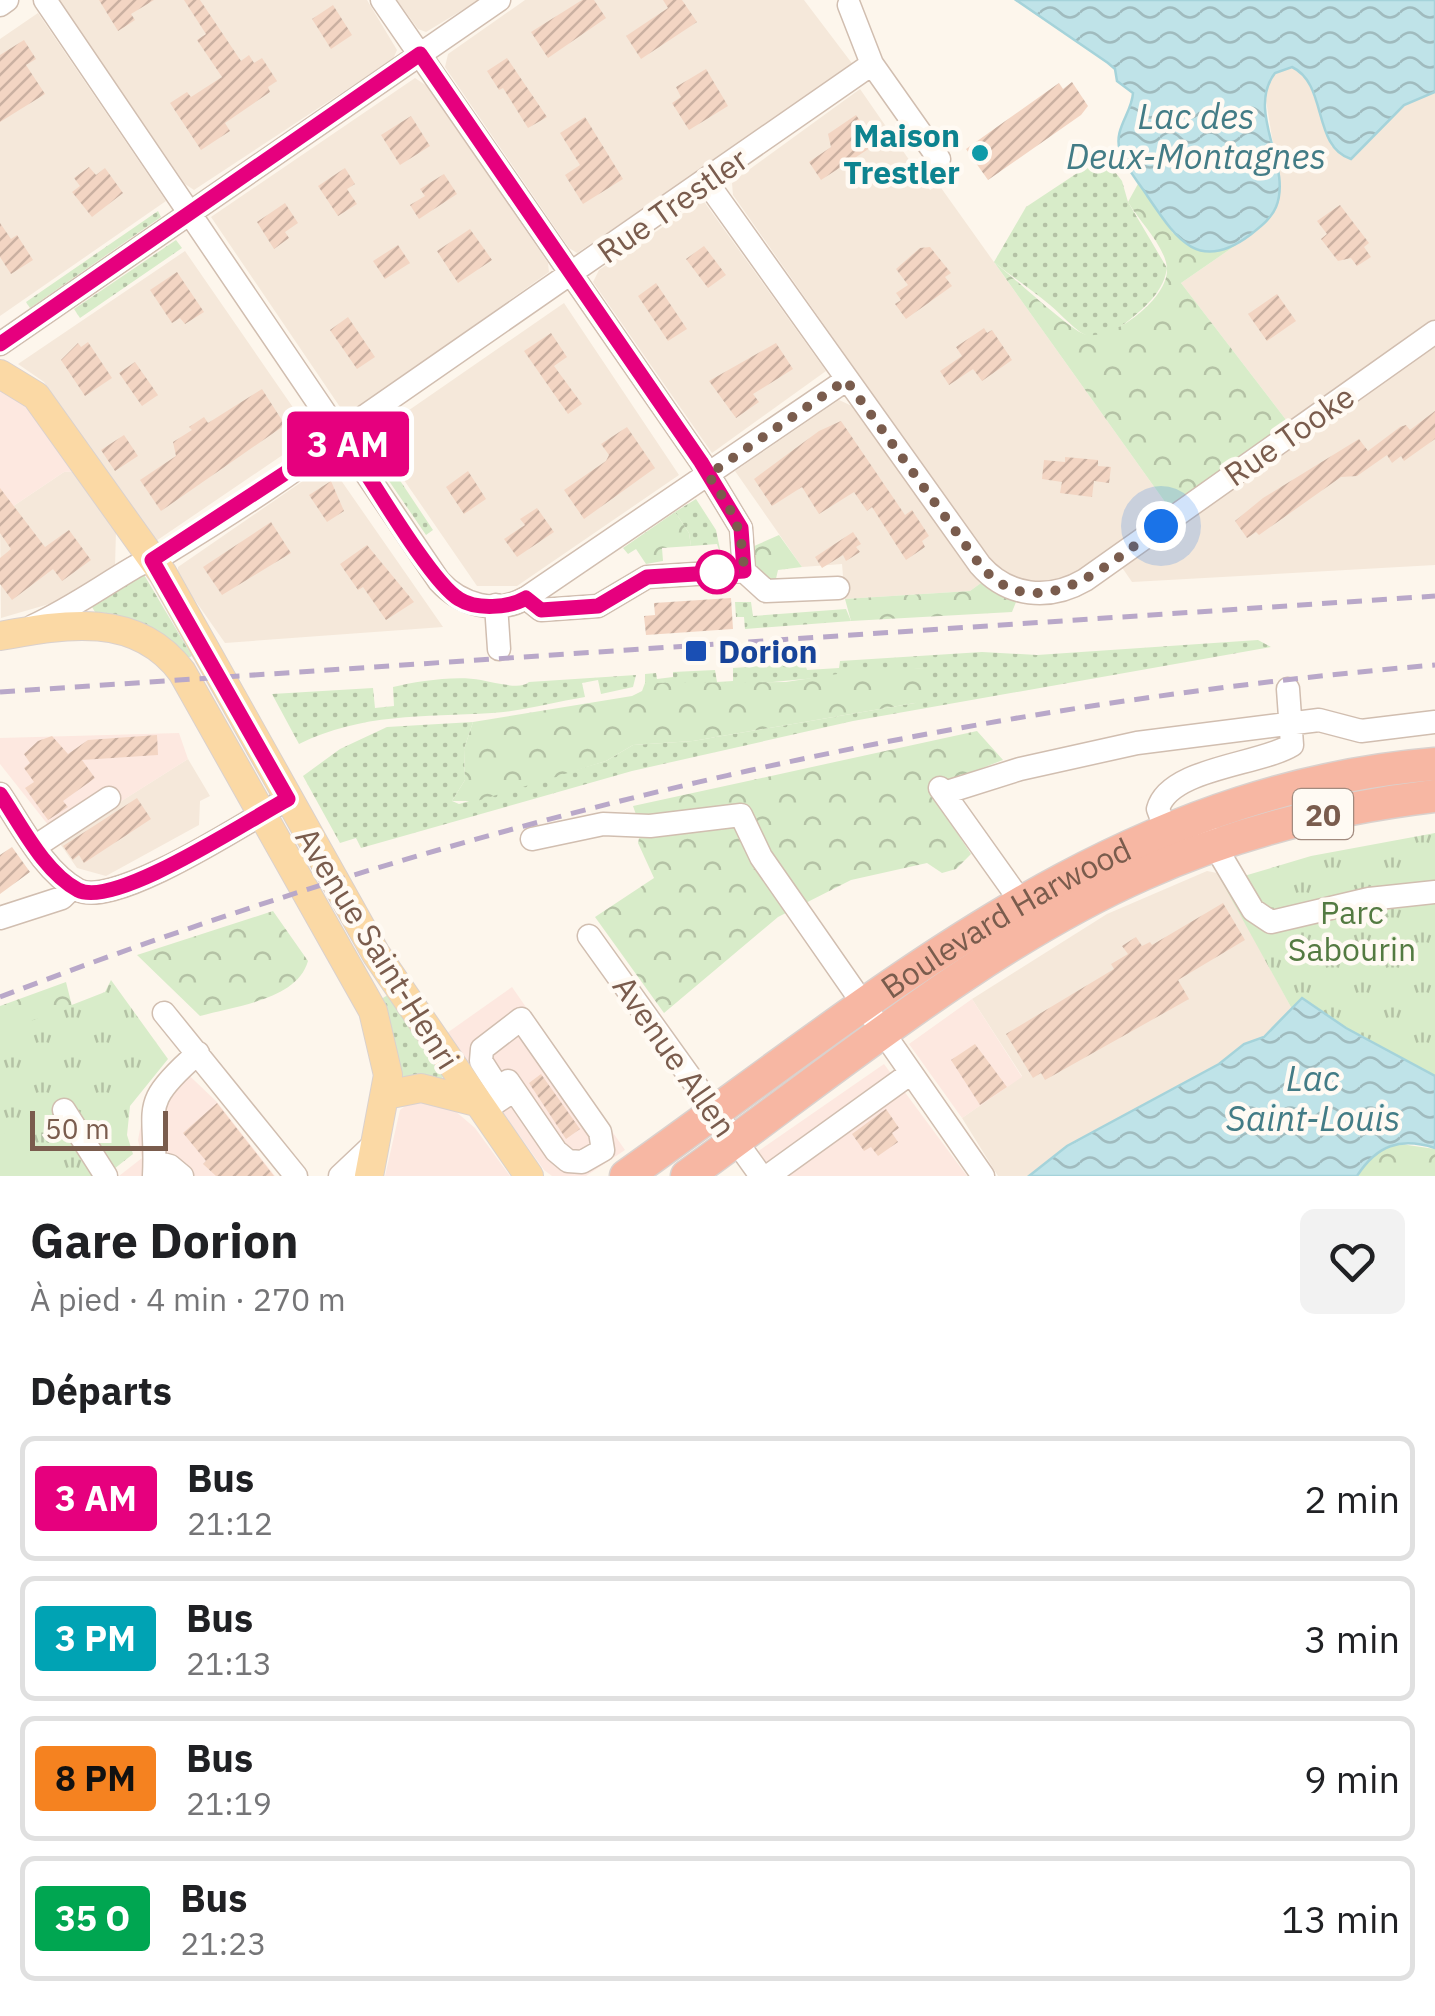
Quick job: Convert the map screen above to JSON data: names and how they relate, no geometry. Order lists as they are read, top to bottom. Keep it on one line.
{"streets":{"highway":["20","Boulevard Harwood"],"main road":["Avenue Saint-Henri"],"street":["Rue Trestler","Rue Tooke","Avenue Allen"]},"crossings":[["Rue Trestler","Avenue Saint-Henri"],["Boulevard Harwood","Avenue Allen"]],"water":["Lac des Deux-Montagnes","Lac Saint-Louis"],"parks":["Parc Sabourin"],"places":{"other":["Maison Trestler"],"transit":["Dorion"]},"scale_bar":"50 m","page":{"on_map":"3 AM","scale":"50 m","heading":[["Gare Dorion","À pied · 4 min · 270 m"],"Départs"],"list":[{"mark":"3 AM","name":"Bus","note":"21:12","value":"2 min"},{"mark":"3 PM","name":"Bus","note":"21:13","value":"3 min"},{"mark":"8 PM","name":"Bus","note":"21:19","value":"9 min"},{"mark":"35 O","name":"Bus","note":"21:23","value":"13 min"}]}}
